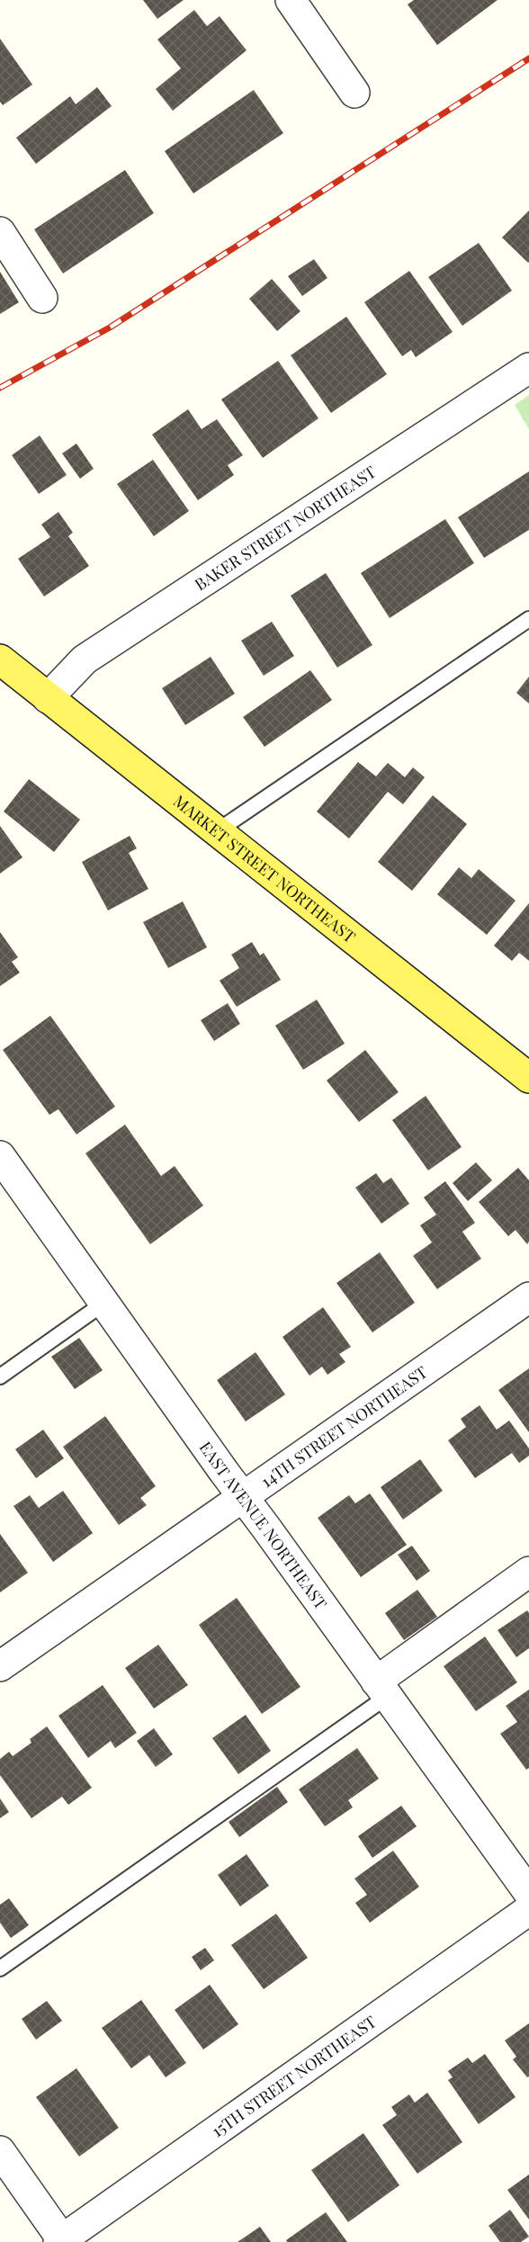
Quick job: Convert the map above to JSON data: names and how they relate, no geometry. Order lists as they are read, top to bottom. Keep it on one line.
{"streets":{"main road":["MARKET STREET NORTHEAST"],"street":["BAKER STREET NORTHEAST","14TH STREET NORTHEAST","EAST AVENUE NORTHEAST","15TH STREET NORTHEAST"]},"crossings":[["BAKER STREET NORTHEAST","MARKET STREET NORTHEAST"],["14TH STREET NORTHEAST","EAST AVENUE NORTHEAST"]]}
